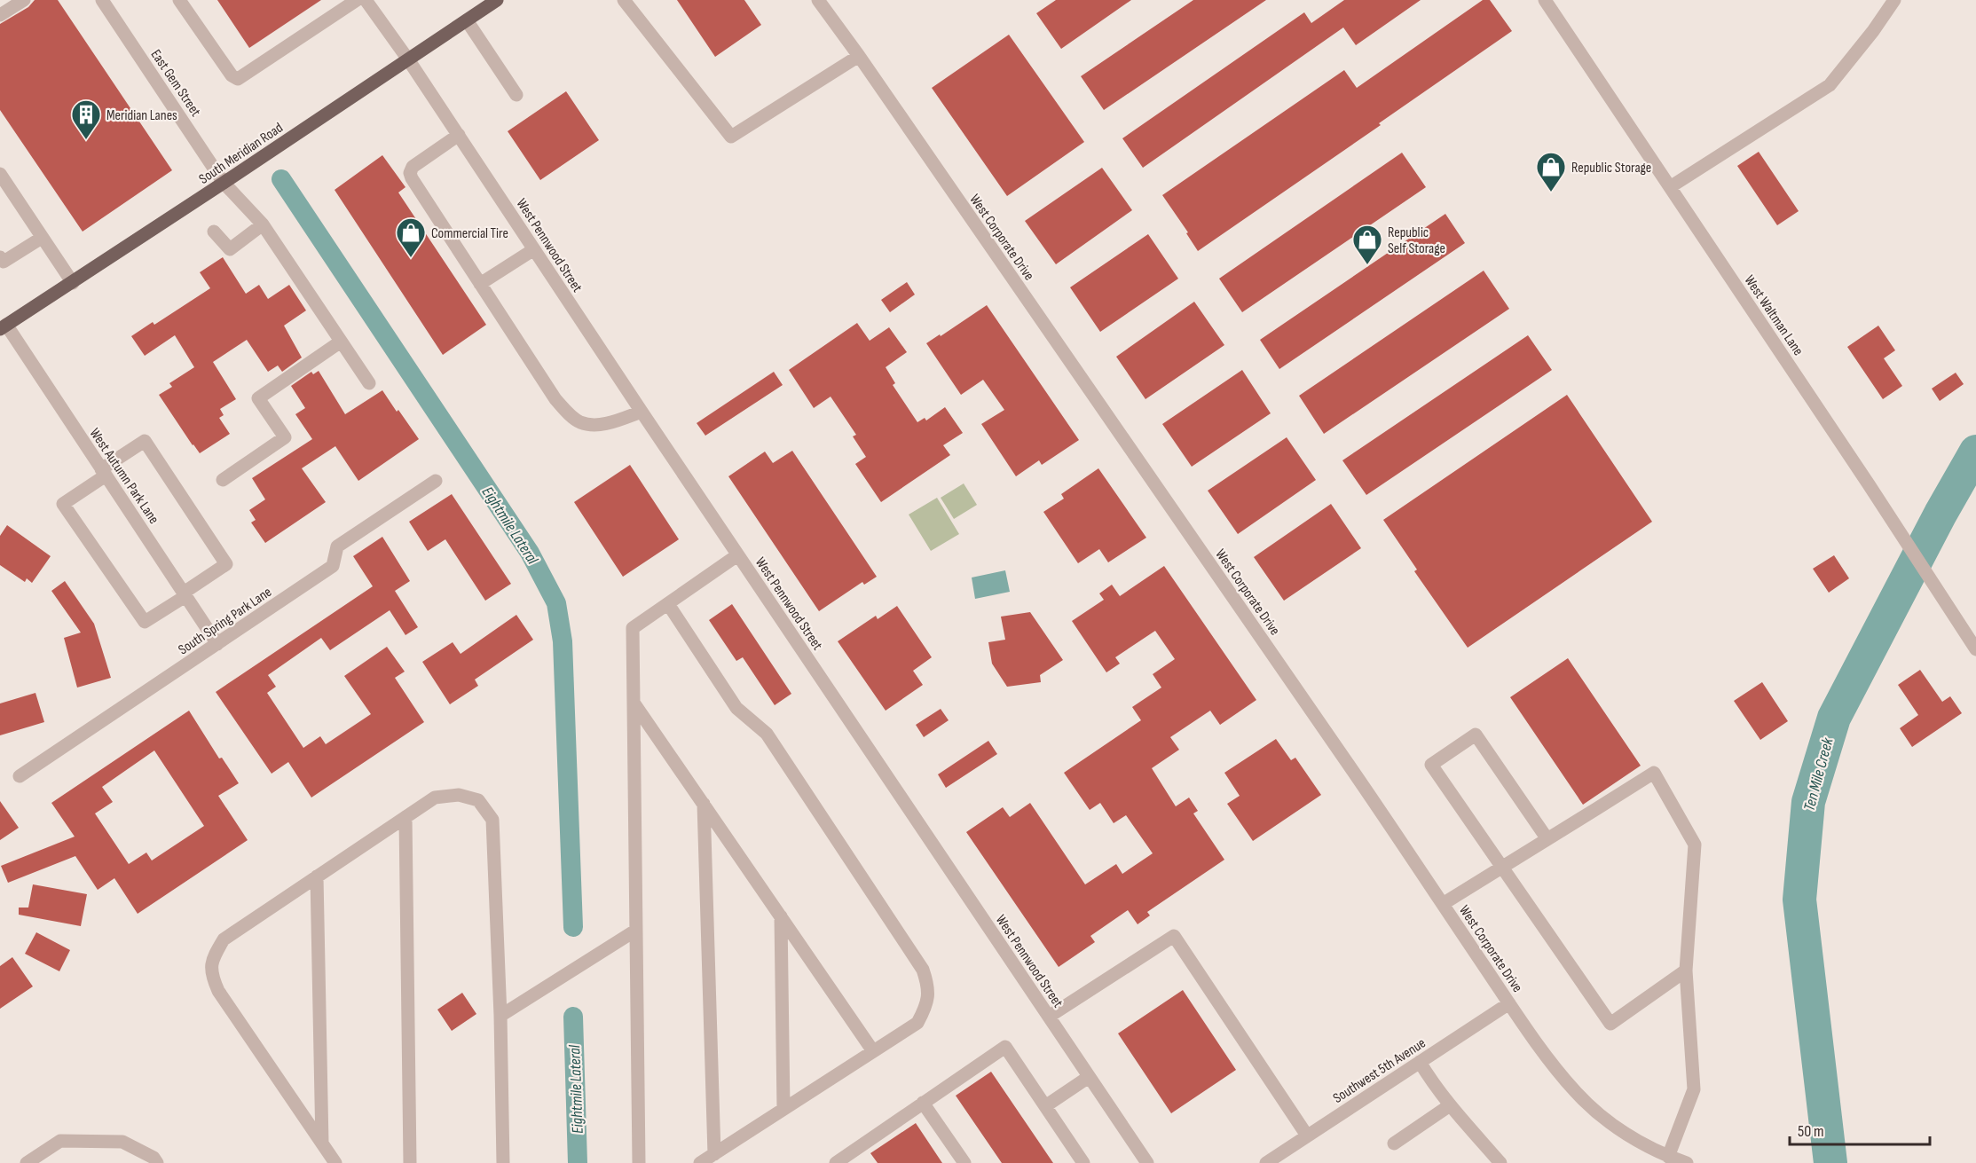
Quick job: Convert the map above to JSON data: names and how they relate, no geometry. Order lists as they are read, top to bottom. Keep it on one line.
{"streets":{"main road":["South Meridian Road"],"street":["East Gem Street","West Corporate Drive","West Pennwood Street","West Waltman Lane","West Autumn Park Lane","South Spring Park Lane","Southwest 5th Avenue"]},"crossings":[["East Gem Street","South Meridian Road"],["South Meridian Road","West Pennwood Street"],["South Meridian Road","West Autumn Park Lane"],["West Corporate Drive","Southwest 5th Avenue"],["West Autumn Park Lane","South Spring Park Lane"]],"water":["Eightmile Lateral","Ten Mile Creek"],"places":{"building":["Meridian Lanes"],"shop":["Republic Storage","Commercial Tire","Republic Self Storage"]},"scale_bar":"50 m"}
